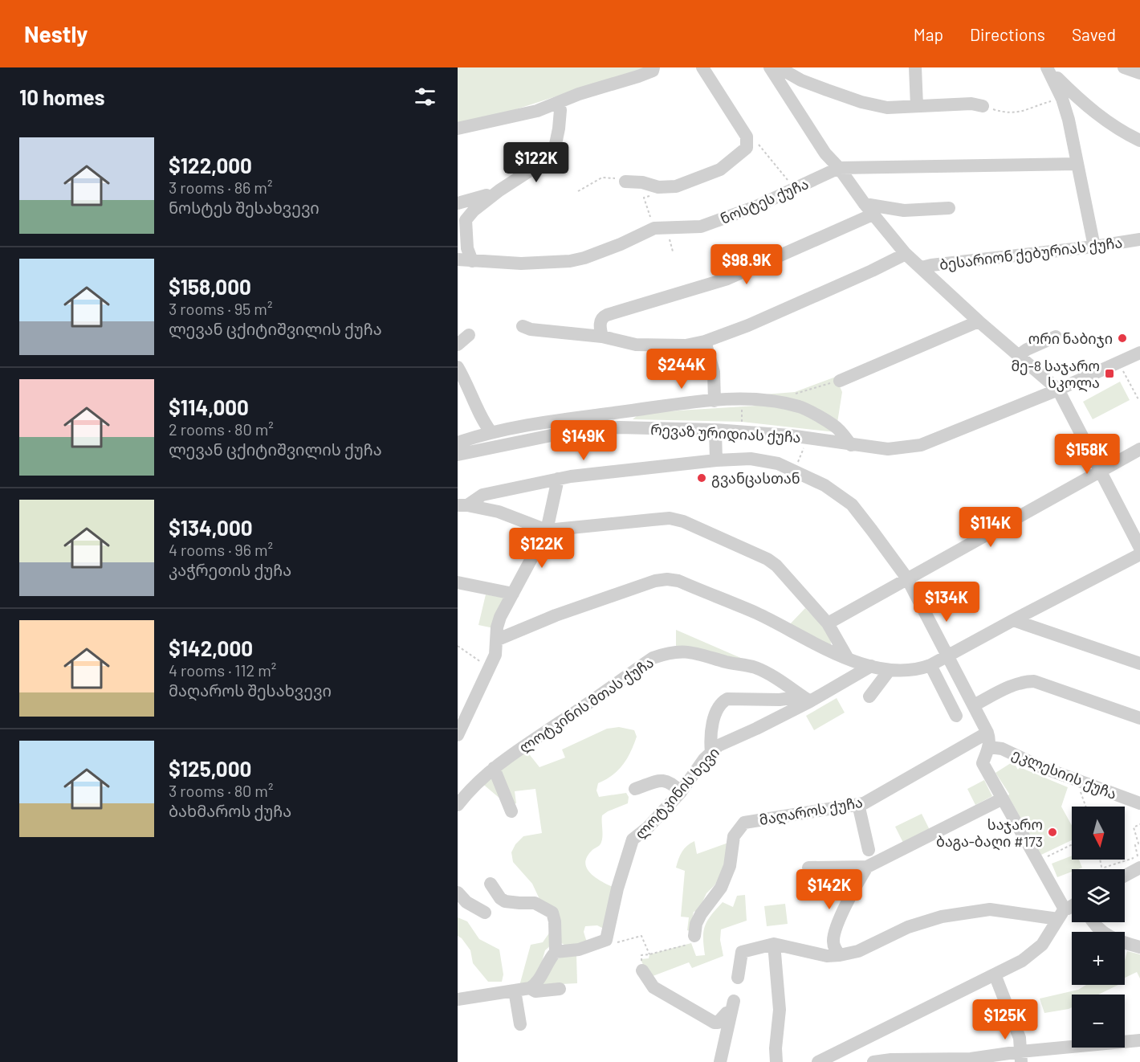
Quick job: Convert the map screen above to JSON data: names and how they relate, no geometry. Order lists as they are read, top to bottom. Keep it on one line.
{"streets":{"street":["ნოსტეს ქუჩა","ბესარიონ ქებურიას ქუჩა","რევაზ ურიდიას ქუჩა","ლოტკინის მთას ქუჩა","ეკლესიის ქუჩა","ლოტკინის ხევი","მაღაროს ქუჩა"]},"crossings":[["ლოტკინის მთას ქუჩა","ლოტკინის ხევი"]],"places":{"other":["ორი ნაბიჯი","გვანცასთან","საჯარო ბაგა-ბაღი #173"],"transit":["მე-8 საჯარო სკოლა"]},"north":"bottom","page":{"header":"Nestly","nav":["Map","Directions","Saved"],"heading":"10 homes","list":[{"name":"$122,000","note":"3 rooms · 86 m² · ნოსტეს შესახვევი"},{"name":"$158,000","note":"3 rooms · 95 m² · ლევან ცქიტიშვილის ქუჩა"},{"name":"$114,000","note":"2 rooms · 80 m² · ლევან ცქიტიშვილის ქუჩა"},{"name":"$134,000","note":"4 rooms · 96 m² · კაჭრეთის ქუჩა"},{"name":"$142,000","note":"4 rooms · 112 m² · მაღაროს შესახვევი"},{"name":"$125,000","note":"3 rooms · 80 m² · ბახმაროს ქუჩა"}],"price":["$122K","$98.9K","$244K","$149K","$158K","$114K","$122K","$134K","$142K","$125K"],"map_buttons":["+","−"]}}
